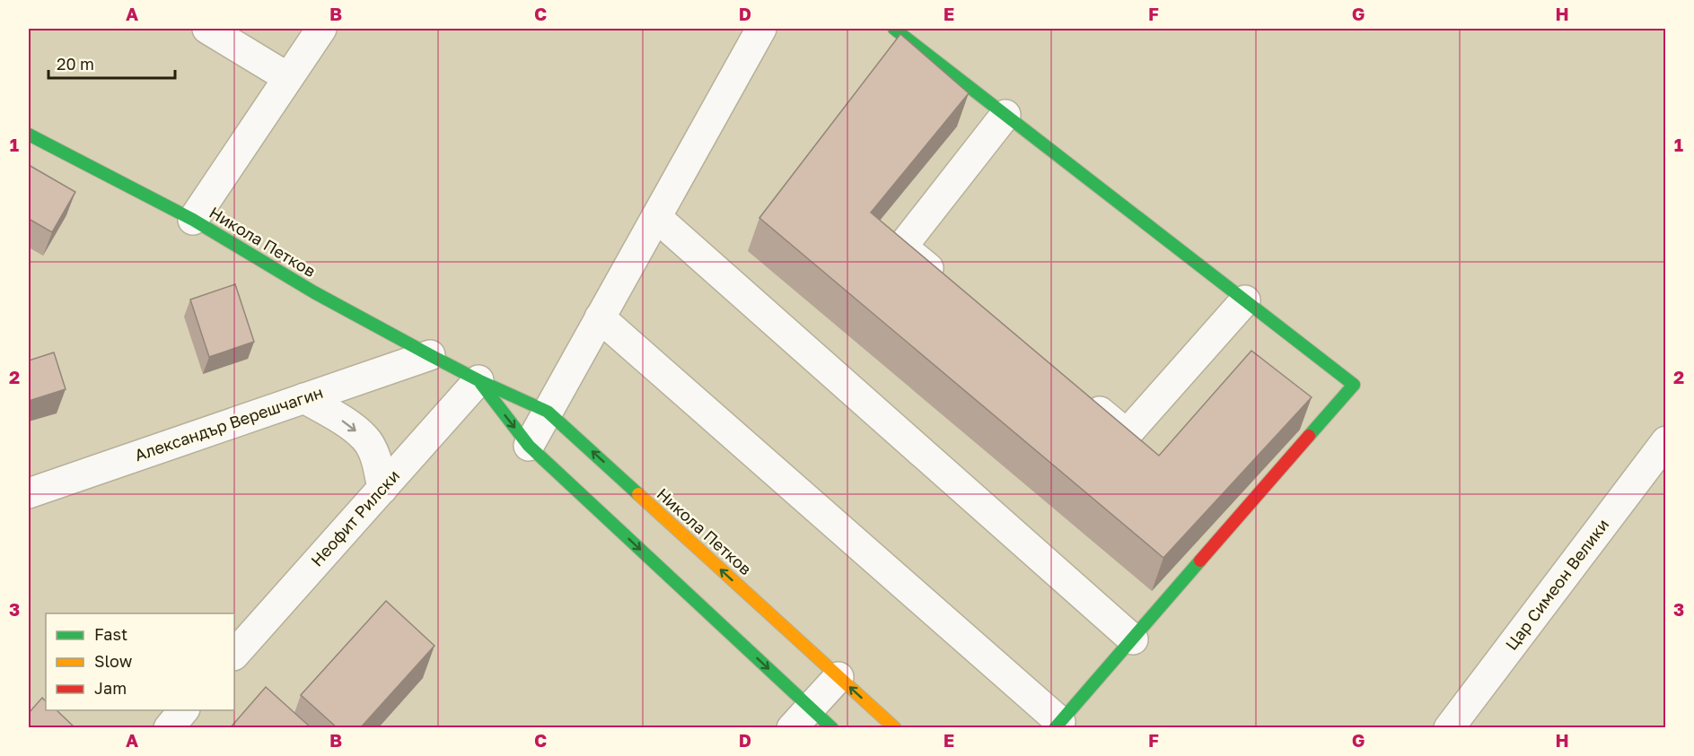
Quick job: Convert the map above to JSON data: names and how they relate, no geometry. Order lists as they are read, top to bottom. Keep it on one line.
{"streets":{"main road":["Никола Петков"],"street":["Александър Верешчагин","Неофит Рилски","Цар Симеон Велики"]},"crossings":[["Никола Петков","Александър Верешчагин"],["Никола Петков","Неофит Рилски"]],"legend":["Fast","Slow","Jam"],"scale_bar":"20 m","grid":{"columns":["A","B","C","D","E","F","G","H"],"rows":["1","2","3"]}}
